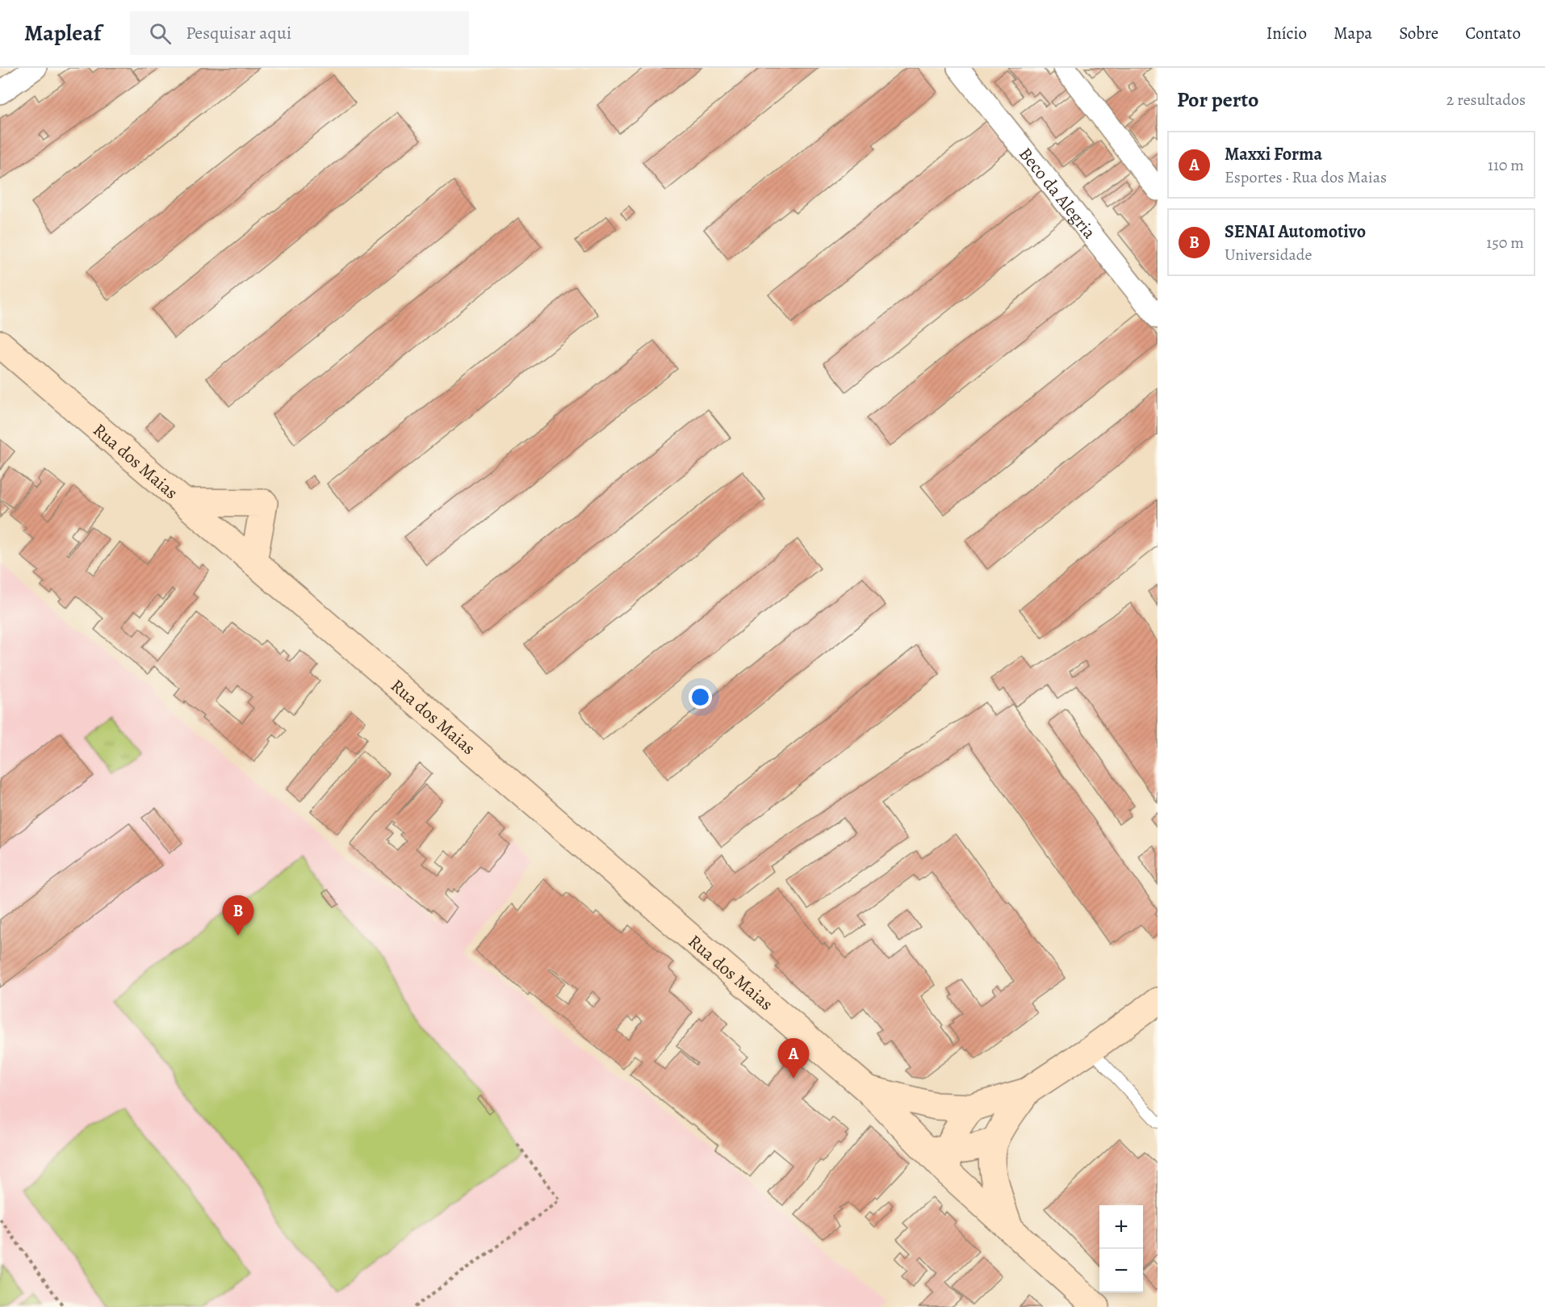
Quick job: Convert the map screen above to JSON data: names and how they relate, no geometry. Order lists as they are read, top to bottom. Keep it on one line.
{"streets":{"main road":["Rua dos Maias"],"street":["Beco da Alegria"]},"page":{"header":"Mapleaf","search":"Pesquisar aqui","nav":["Início","Mapa","Sobre","Contato"],"heading":["Por perto","2 resultados"],"list":[{"mark":"A","name":"Maxxi Forma","note":"Esportes · Rua dos Maias","value":"110 m"},{"mark":"B","name":"SENAI Automotivo","note":"Universidade","value":"150 m"}],"pins":["B","A"],"map_buttons":["+","−"]}}
